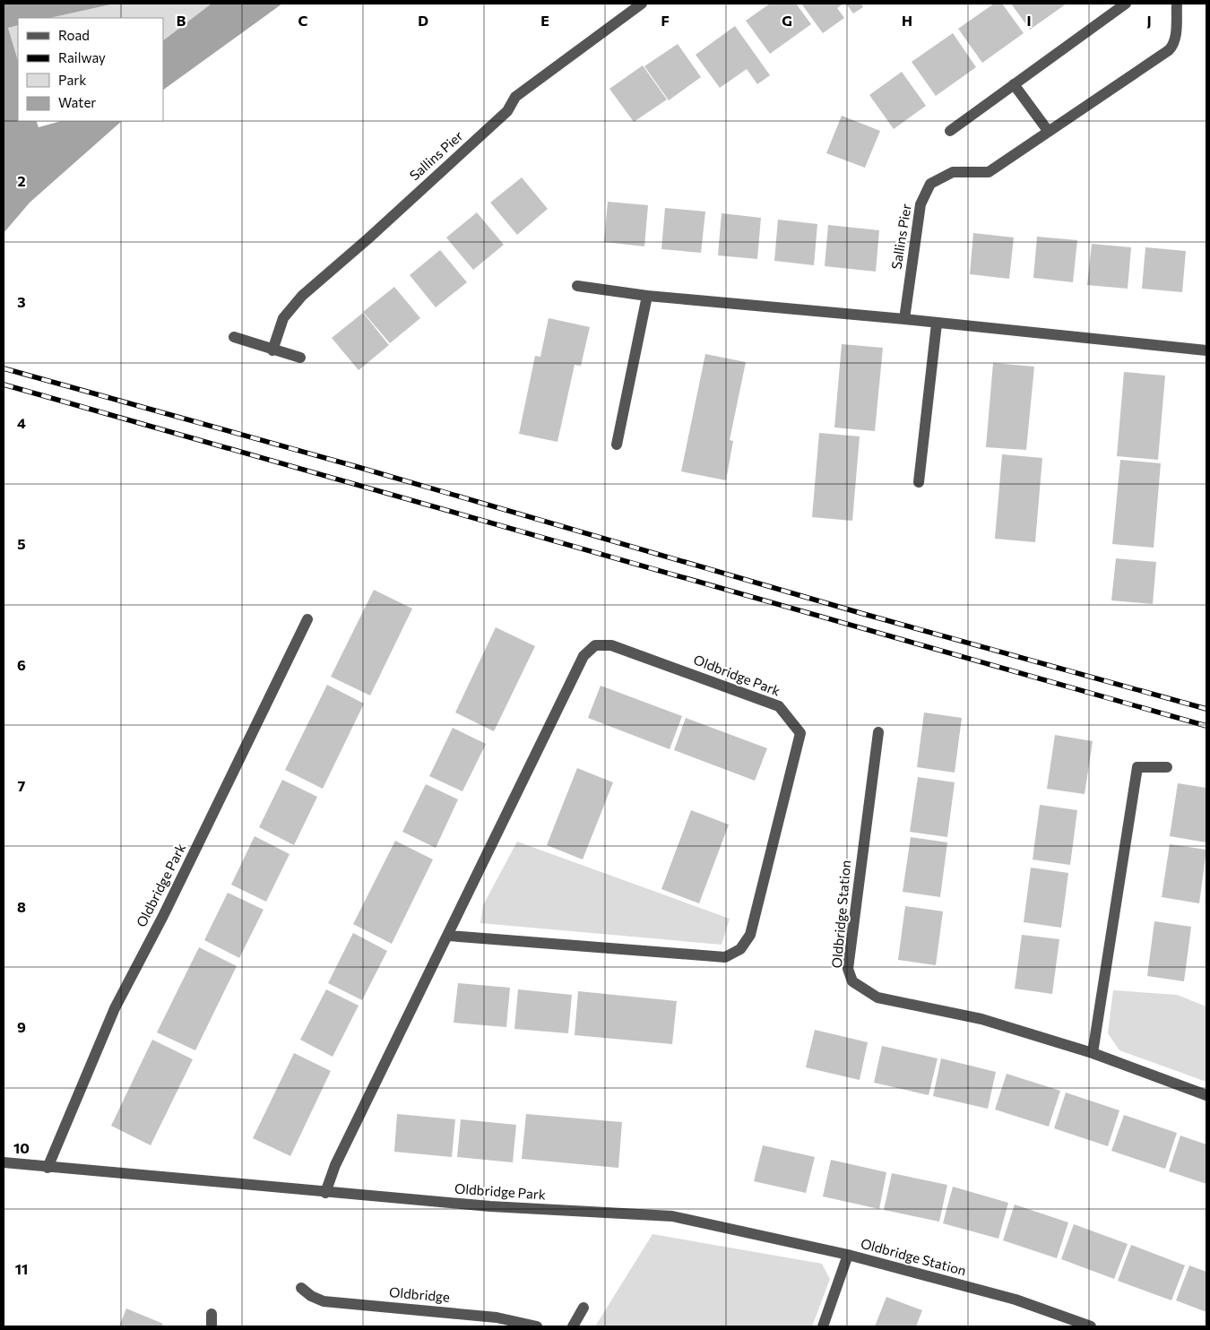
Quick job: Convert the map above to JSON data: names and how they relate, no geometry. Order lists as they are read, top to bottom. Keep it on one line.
{"streets":{"street":["Sallins Pier","Oldbridge Park","Oldbridge Station","Oldbridge"]},"crossings":[["Oldbridge Park","Oldbridge Station"]],"legend":["Road","Railway","Park","Water"],"grid":{"columns":["B","C","D","E","F","G","H","I","J"],"rows":["2","3","4","5","6","7","8","9","10","11"]}}
